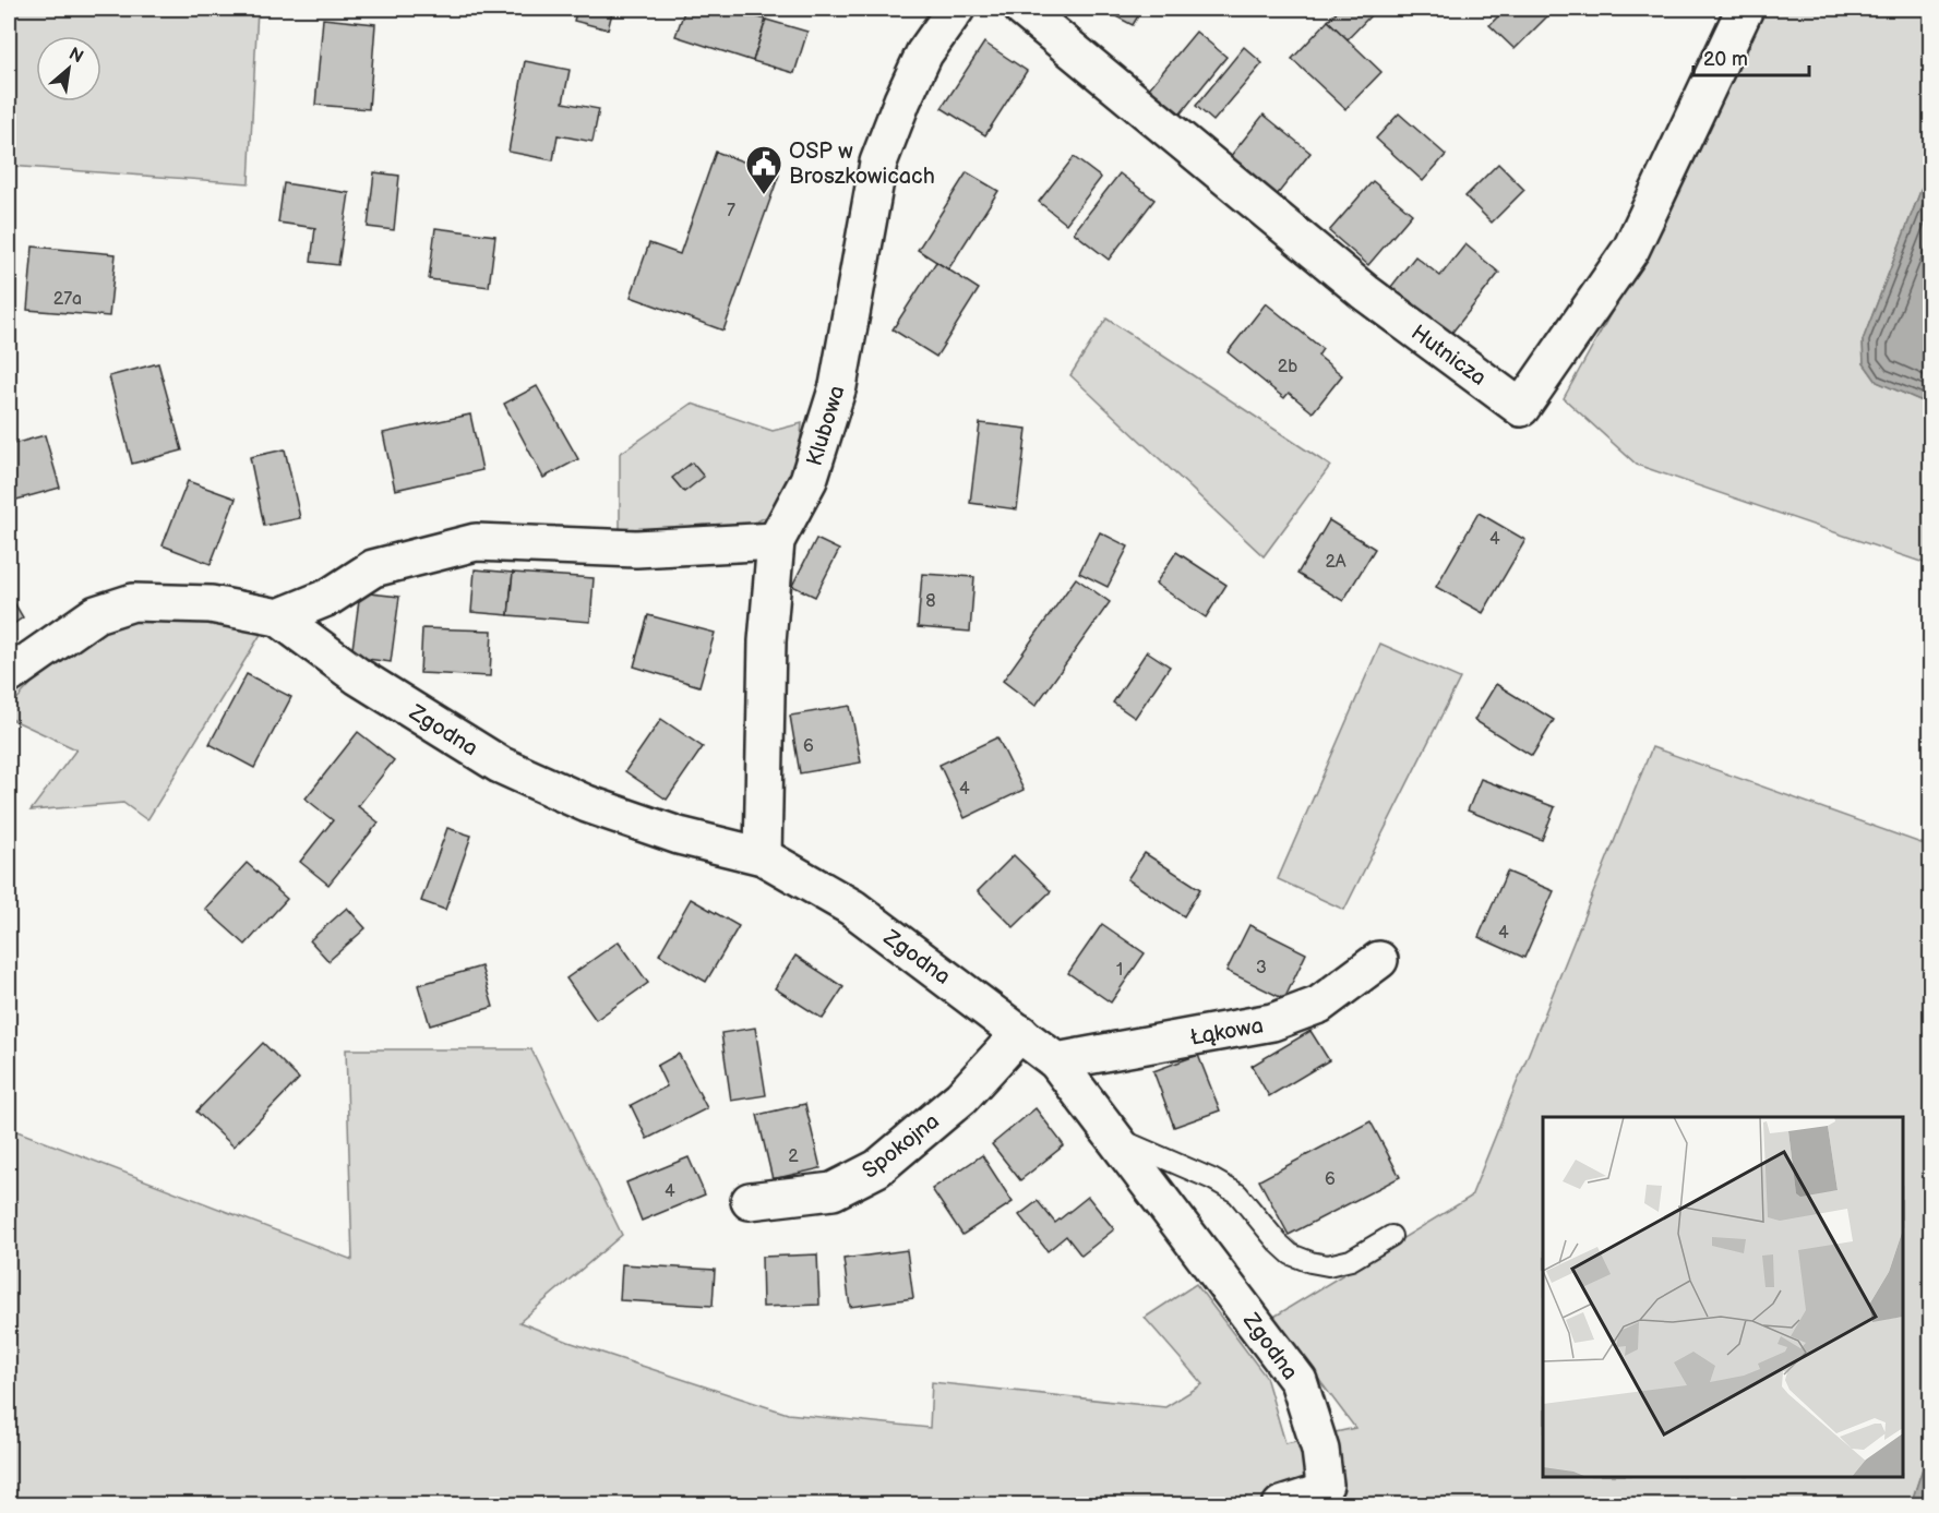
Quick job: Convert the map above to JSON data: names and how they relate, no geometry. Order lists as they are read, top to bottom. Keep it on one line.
{"streets":{"street":["Hutnicza","Klubowa","Zgodna","Łąkowa","Spokojna"]},"crossings":[["Klubowa","Zgodna"],["Zgodna","Łąkowa"],["Zgodna","Spokojna"]],"places":{"public building":["OSP w Broszkowicach"]},"house_numbers":["7","27a","2b","4","2A","8","6","4","4","3","1","2","6","4"],"scale_bar":"20 m","north":"top right"}
